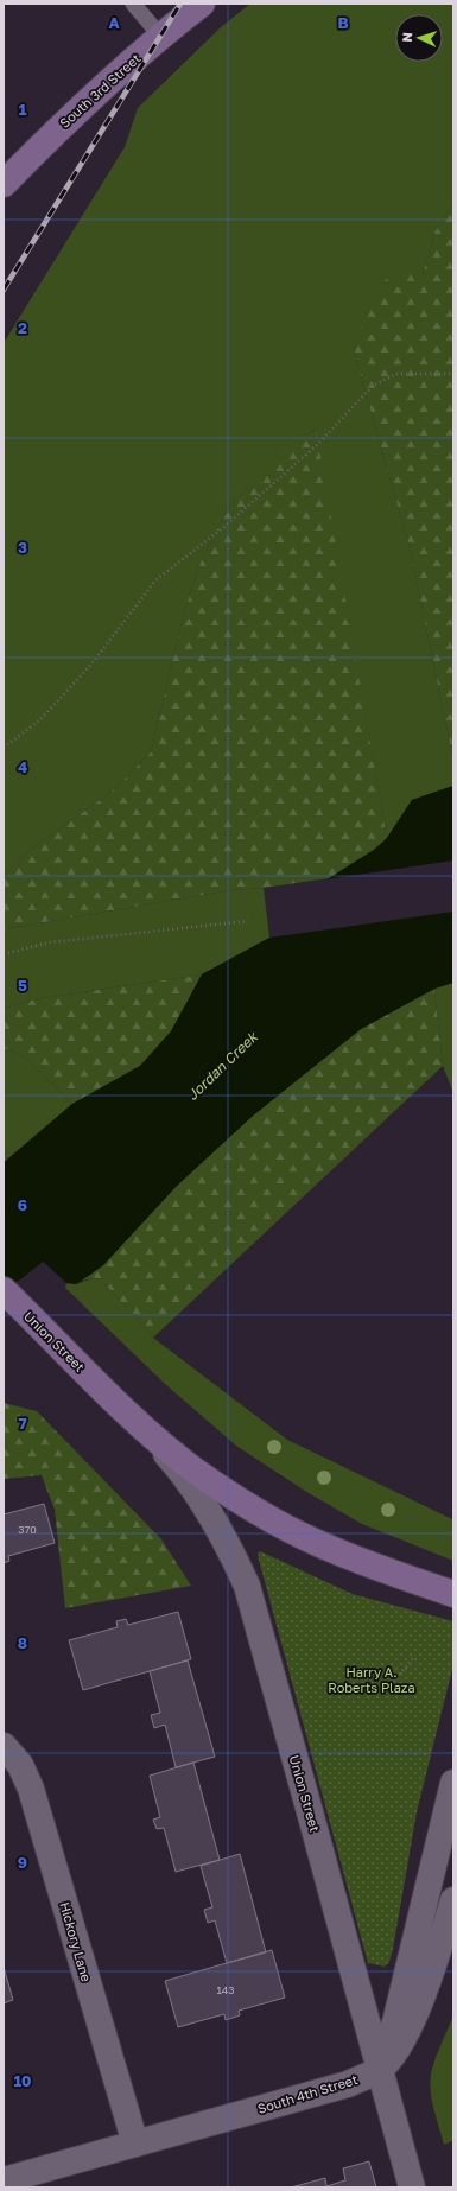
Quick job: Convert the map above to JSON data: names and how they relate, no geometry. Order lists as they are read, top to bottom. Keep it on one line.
{"streets":{"main road":["South 3rd Street","Union Street"],"street":["Hickory Lane","South 4th Street"]},"crossings":[["Union Street","South 4th Street"],["Hickory Lane","South 4th Street"]],"water":["Jordan Creek"],"parks":["Harry A. Roberts Plaza"],"house_numbers":["370","143"],"north":"left","grid":{"columns":["A","B"],"rows":["1","2","3","4","5","6","7","8","9","10"]}}
